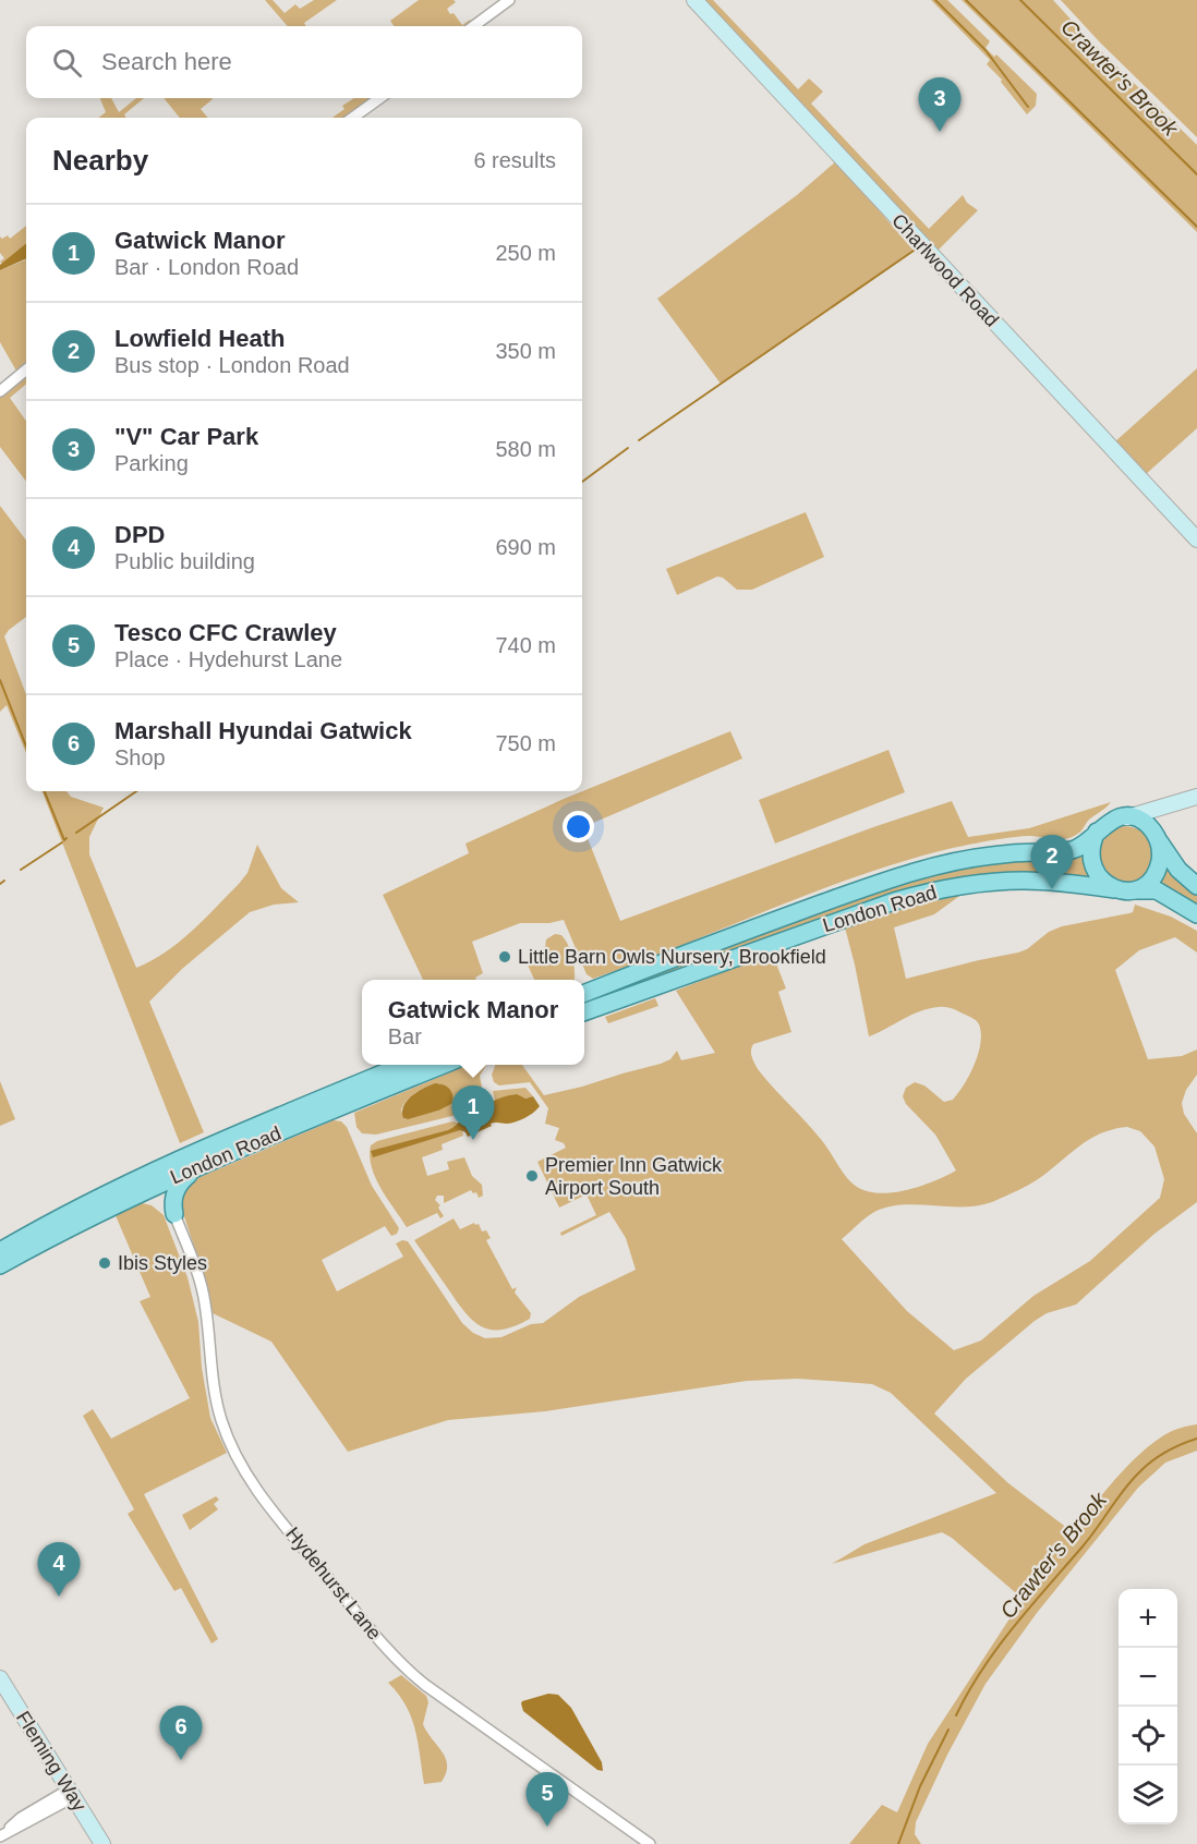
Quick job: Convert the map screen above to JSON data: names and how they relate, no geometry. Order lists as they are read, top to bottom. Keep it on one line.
{"streets":{"main road":["London Road"],"street":["Charlwood Road","Hydehurst Lane","Fleming Way"]},"water":["Crawter's Brook"],"places":["Little Barn Owls Nursery, Brookfield","Premier Inn Gatwick Airport South","Ibis Styles"],"page":{"search":"Search here","pins":["3","2","1","4","6","5"],"heading":["Nearby","6 results"],"list":[{"mark":"1","name":"Gatwick Manor","note":"Bar · London Road","value":"250 m"},{"mark":"2","name":"Lowfield Heath","note":"Bus stop · London Road","value":"350 m"},{"mark":"3","name":"\"V\" Car Park","note":"Parking","value":"580 m"},{"mark":"4","name":"DPD","note":"Public building","value":"690 m"},{"mark":"5","name":"Tesco CFC Crawley","note":"Place · Hydehurst Lane","value":"740 m"},{"mark":"6","name":"Marshall Hyundai Gatwick","note":"Shop","value":"750 m"}],"popup":["Gatwick Manor","Bar"],"map_buttons":["+","−"]}}
